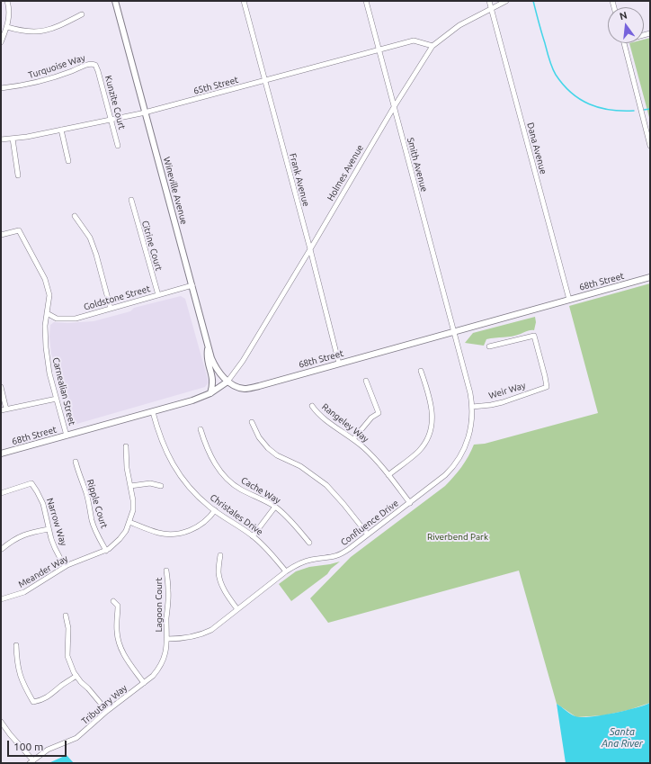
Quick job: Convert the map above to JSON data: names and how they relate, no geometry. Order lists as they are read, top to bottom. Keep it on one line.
{"streets":{"street":["Turquoise Way","65th Street","Kunzite Court","Dana Avenue","Smith Avenue","Holmes Avenue","Frank Avenue","Wineville Avenue","Citrine Court","68th Street","Goldstone Street","Weir Way","Carnealian Street","Rangeley Way","Cache Way","Ripple Court","Christales Drive","Narrow Way","Confluence Drive","Meander Way","Lagoon Court","Tributary Way"]},"crossings":[["Turquoise Way","Kunzite Court"],["65th Street","Kunzite Court"],["65th Street","Smith Avenue"],["65th Street","Holmes Avenue"],["65th Street","Frank Avenue"],["65th Street","Wineville Avenue"],["Dana Avenue","Holmes Avenue"],["Dana Avenue","68th Street"],["Smith Avenue","Holmes Avenue"],["Smith Avenue","68th Street"],["Smith Avenue","Confluence Drive"],["Holmes Avenue","Frank Avenue"],["Holmes Avenue","Wineville Avenue"],["Holmes Avenue","68th Street"],["Frank Avenue","68th Street"],["Wineville Avenue","68th Street"],["Wineville Avenue","Goldstone Street"],["Citrine Court","Goldstone Street"],["68th Street","Carnealian Street"],["68th Street","Christales Drive"],["68th Street","Confluence Drive"],["Goldstone Street","Carnealian Street"],["Weir Way","Confluence Drive"],["Rangeley Way","Confluence Drive"],["Ripple Court","Meander Way"],["Christales Drive","Confluence Drive"],["Narrow Way","Meander Way"],["Confluence Drive","Lagoon Court"],["Confluence Drive","Tributary Way"],["Lagoon Court","Tributary Way"]],"water":["Santa Ana River"],"parks":["Riverbend Park"],"scale_bar":"100 m","north":"top"}
